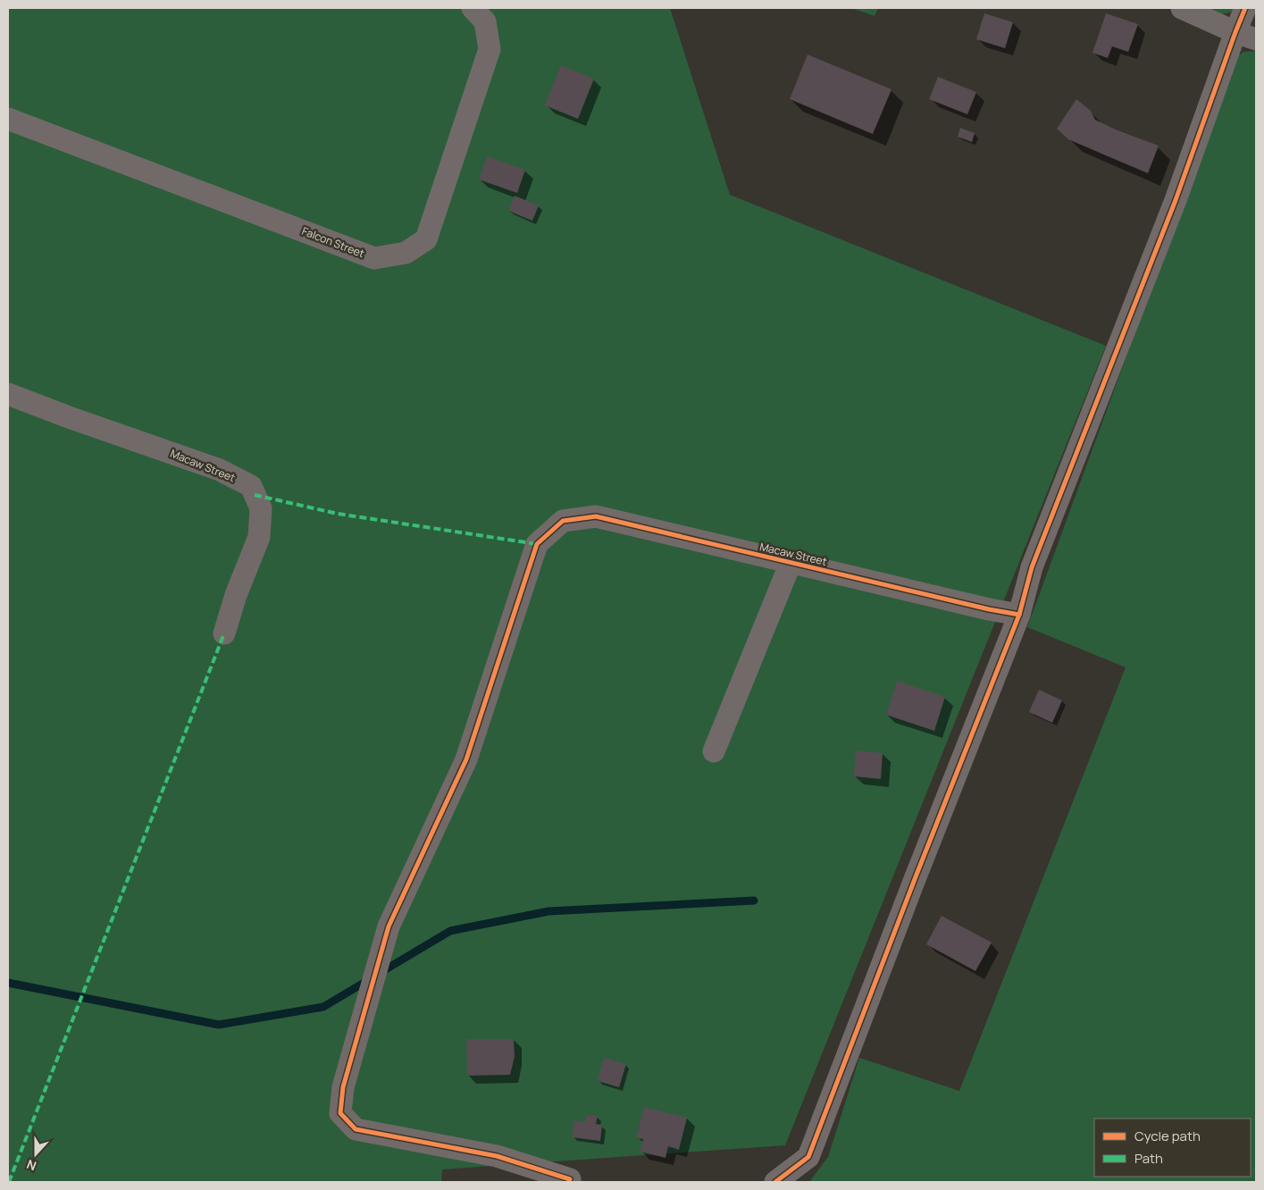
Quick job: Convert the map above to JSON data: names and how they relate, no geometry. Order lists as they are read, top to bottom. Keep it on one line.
{"streets":{"street":["Falcon Street","Macaw Street"]},"legend":["Cycle path","Path"],"north":"bottom"}
